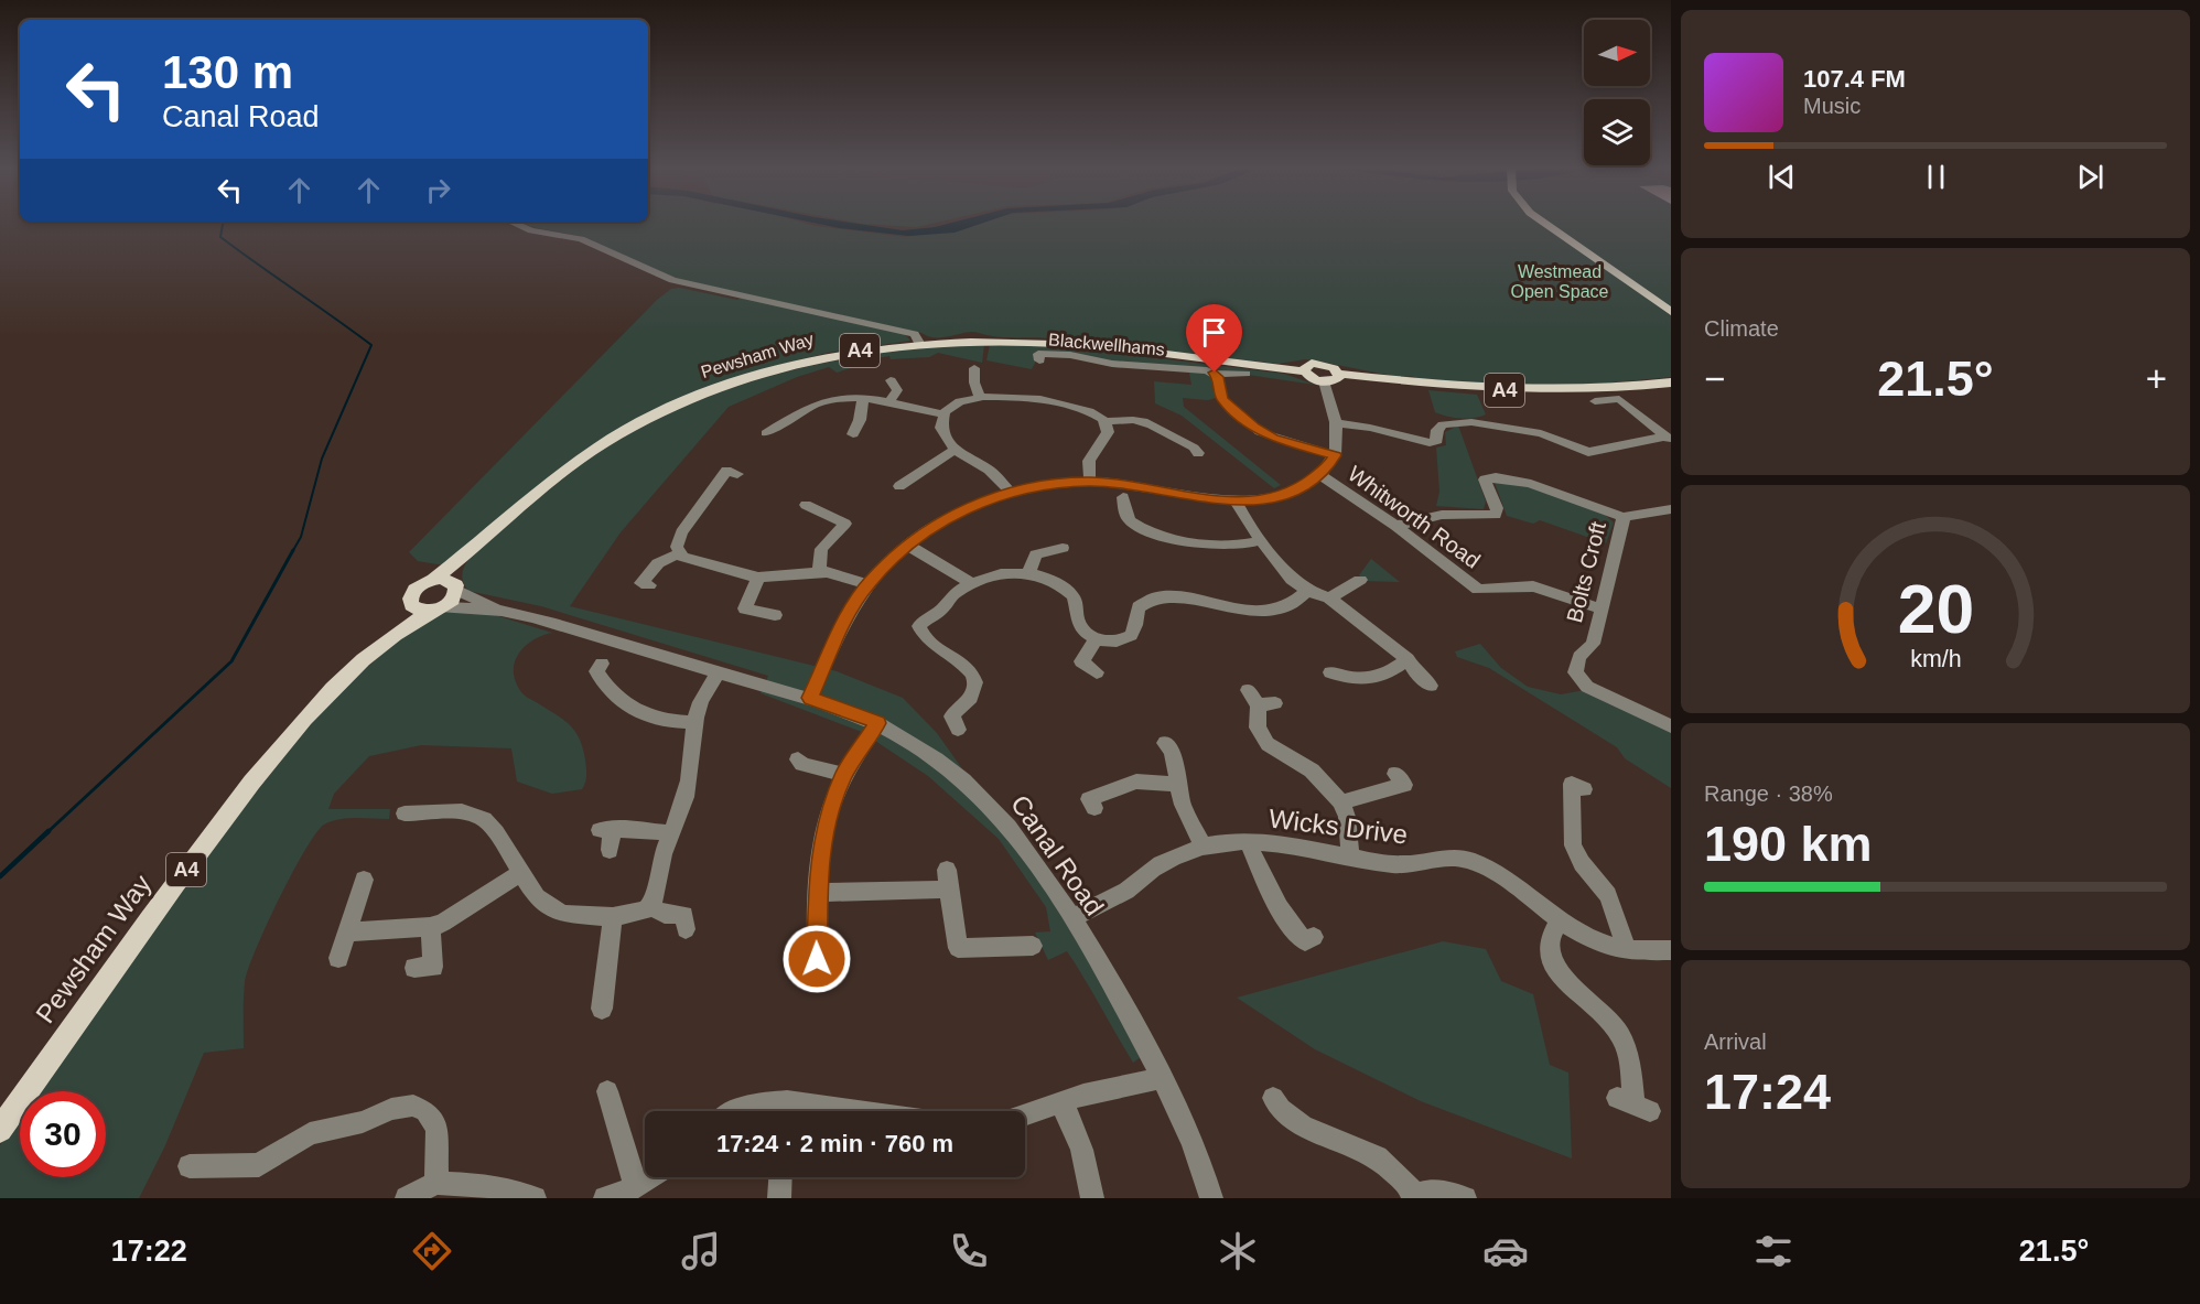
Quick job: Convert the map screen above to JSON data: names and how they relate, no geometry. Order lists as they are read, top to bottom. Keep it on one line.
{"streets":{"main road":["A4","Pewsham Way"],"street":["Blackwellhams","Whitworth Road","Bolts Croft","Wicks Drive","Canal Road"]},"crossings":[["A4","Pewsham Way"],["A4","Canal Road"],["Pewsham Way","Canal Road"],["Whitworth Road","Bolts Croft"],["Wicks Drive","Canal Road"]],"parks":["Westmead Open Space"],"north":"right","page":{"turn":["130 m","Canal Road"],"song":["107.4 FM","Music"],"tile":["Climate",["Range · 38%","190 km"],["Arrival","17:24"]],"heat":["−","21.5°","+"],"limit":"30","trip":"17:24 · 2 min · 760 m","tabs":["17:22","21.5°"],"gauge":["20","km/h"]}}
